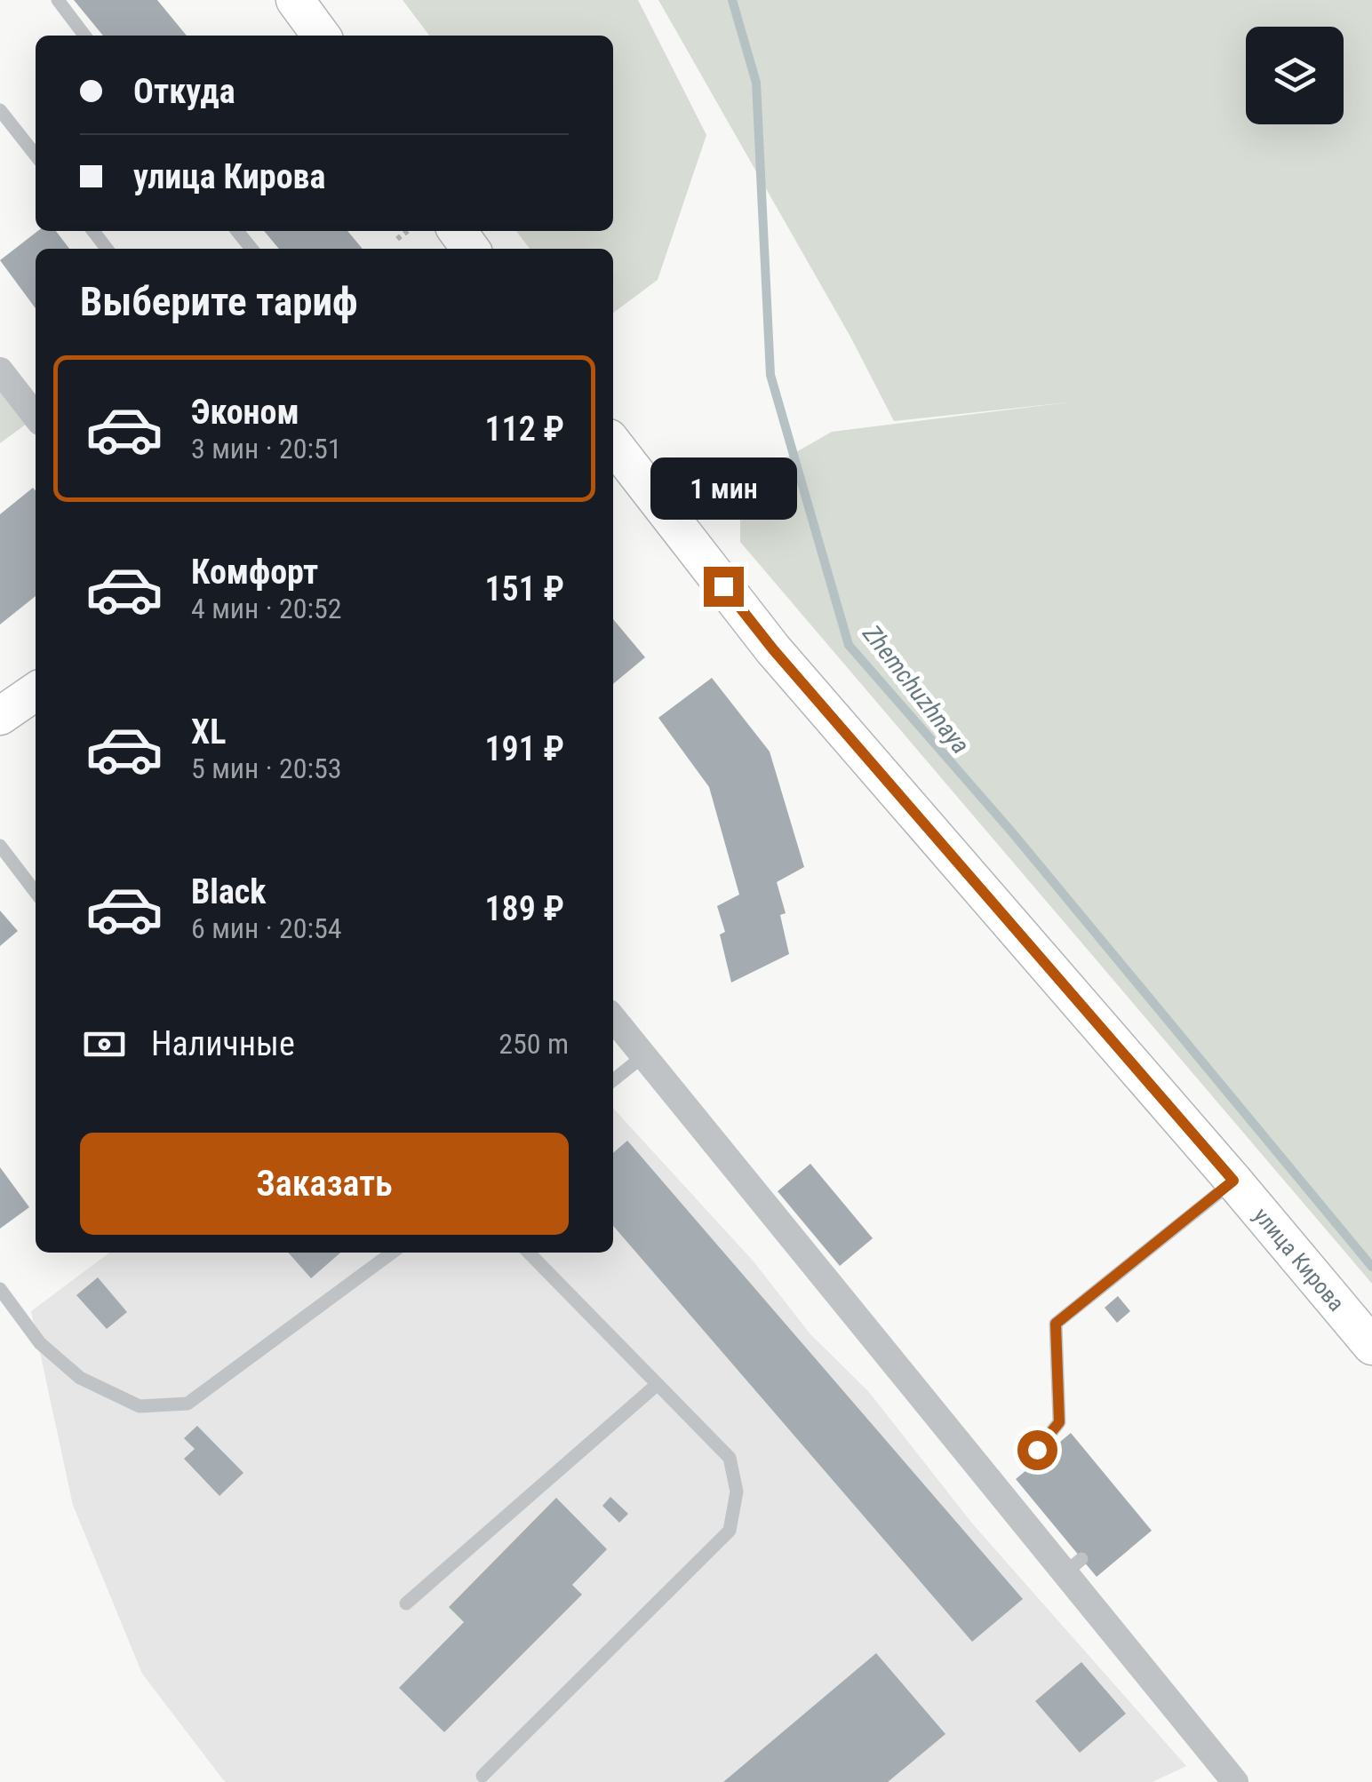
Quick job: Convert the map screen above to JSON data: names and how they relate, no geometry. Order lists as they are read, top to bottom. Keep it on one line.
{"streets":{"street":["улица Кирова"]},"water":["Zhemchuzhnaya"],"page":{"banner":["Откуда","улица Кирова"],"heading":"Выберите тариф","list":[{"name":"Эконом","note":"3 мин · 20:51","value":"112 ₽"},{"name":"Комфорт","note":"4 мин · 20:52","value":"151 ₽"},{"name":"XL","note":"5 мин · 20:53","value":"191 ₽"},{"name":"Black","note":"6 мин · 20:54","value":"189 ₽"}],"bubble":"1 мин","pay":["Наличные","250 m"],"buttons":"Заказать"}}
